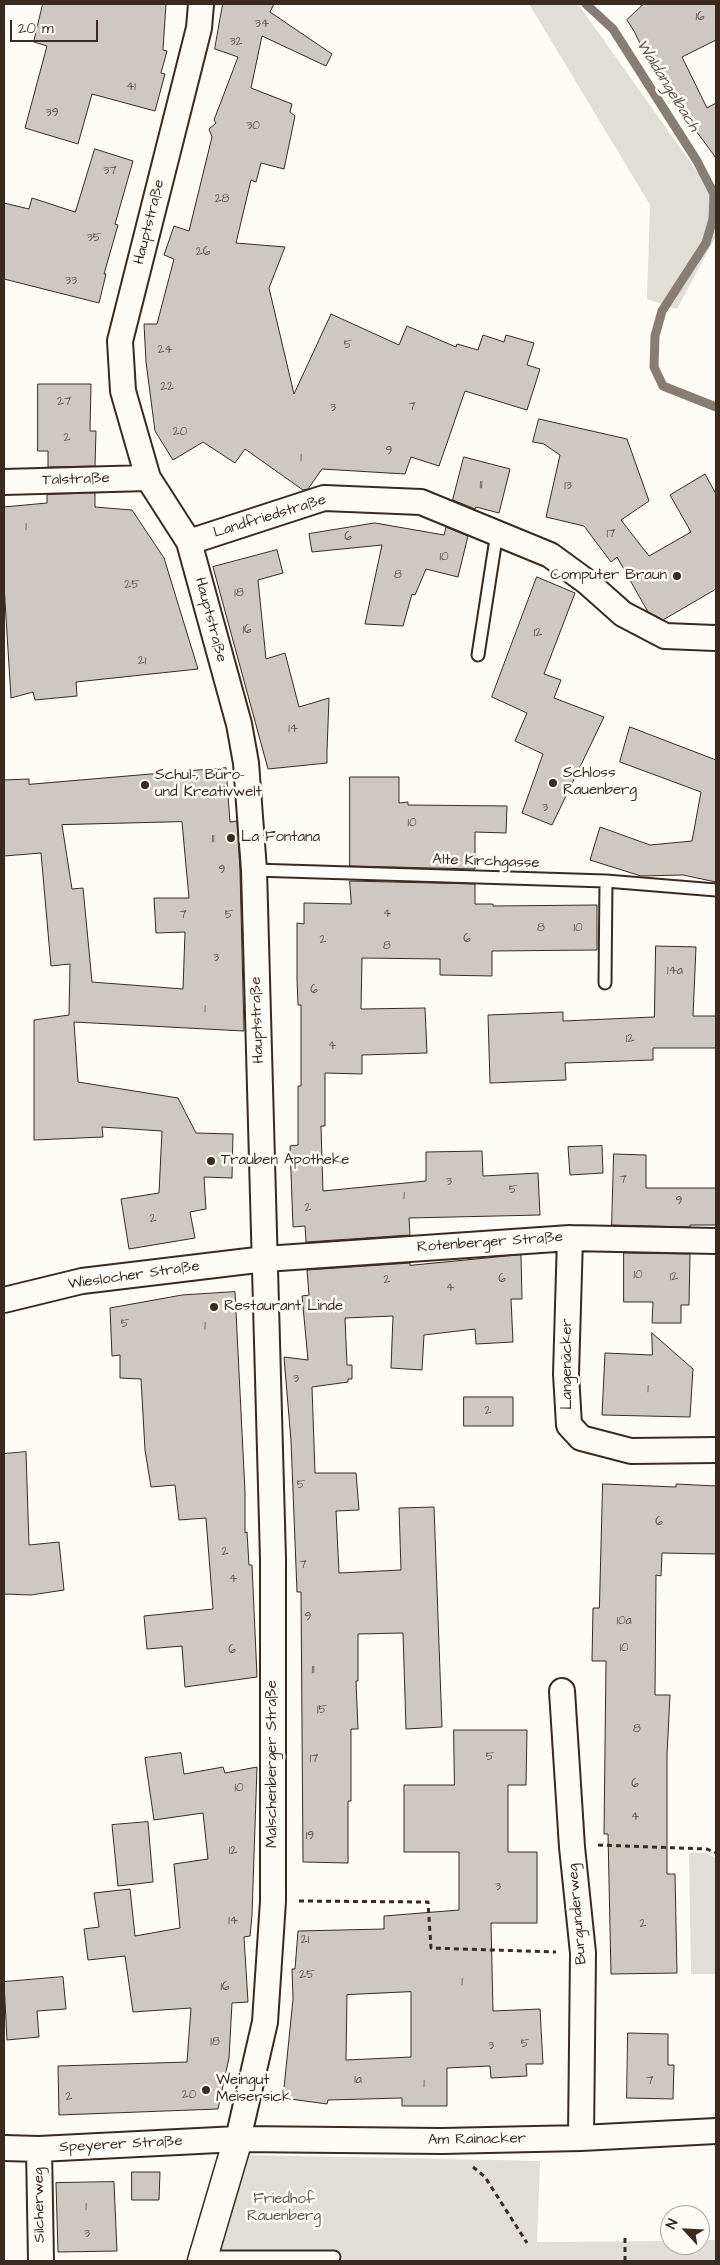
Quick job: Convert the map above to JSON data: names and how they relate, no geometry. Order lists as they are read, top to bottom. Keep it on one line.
{"streets":{"street":["Hauptstraße","Talstraße","Landfriedstraße","Rotenberger Straße","Wieslocher Straße","Langenäcker","Malschenberger Straße","Burgunderweg","Am Rainacker","Speyerer Straße","Silcherweg"],"lane":["Alte Kirchgasse"]},"crossings":[["Hauptstraße","Talstraße"],["Hauptstraße","Landfriedstraße"],["Hauptstraße","Alte Kirchgasse"],["Hauptstraße","Rotenberger Straße"],["Hauptstraße","Wieslocher Straße"],["Hauptstraße","Malschenberger Straße"],["Rotenberger Straße","Wieslocher Straße"],["Rotenberger Straße","Langenäcker"],["Rotenberger Straße","Malschenberger Straße"],["Wieslocher Straße","Malschenberger Straße"],["Malschenberger Straße","Am Rainacker"],["Malschenberger Straße","Speyerer Straße"],["Burgunderweg","Am Rainacker"],["Am Rainacker","Speyerer Straße"],["Speyerer Straße","Silcherweg"]],"water":["Waldangelbach"],"parks":["Friedhof Rauenberg"],"places":["Computer Braun","Schloss Rauenberg","Schul-, Büro- und Kreativwelt","La Fontana","Trauben Apotheke","Restaurant Linde","Weingut Meisersick"],"house_numbers":["16","34","32","41","39","30","37","28","35","26","33","5","24","22","27","7","3","20","2","9","1","11","13","1","17","6","10","8","25","18","16","12","21","14","3","10","11","9","4","7","5","8","10","6","2","8","3","14a","6","1","12","4","7","3","5","1","9","2","2","10","12","6","2","4","5","1","3","1","2","5","6","2","7","4","9","10a","10","6","11","15","8","5","17","6","10","4","19","12","3","14","2","21","25","1","16","18","5","3","1a","7","1","20","2","1","3"],"scale_bar":"20 m","north":"top left"}
